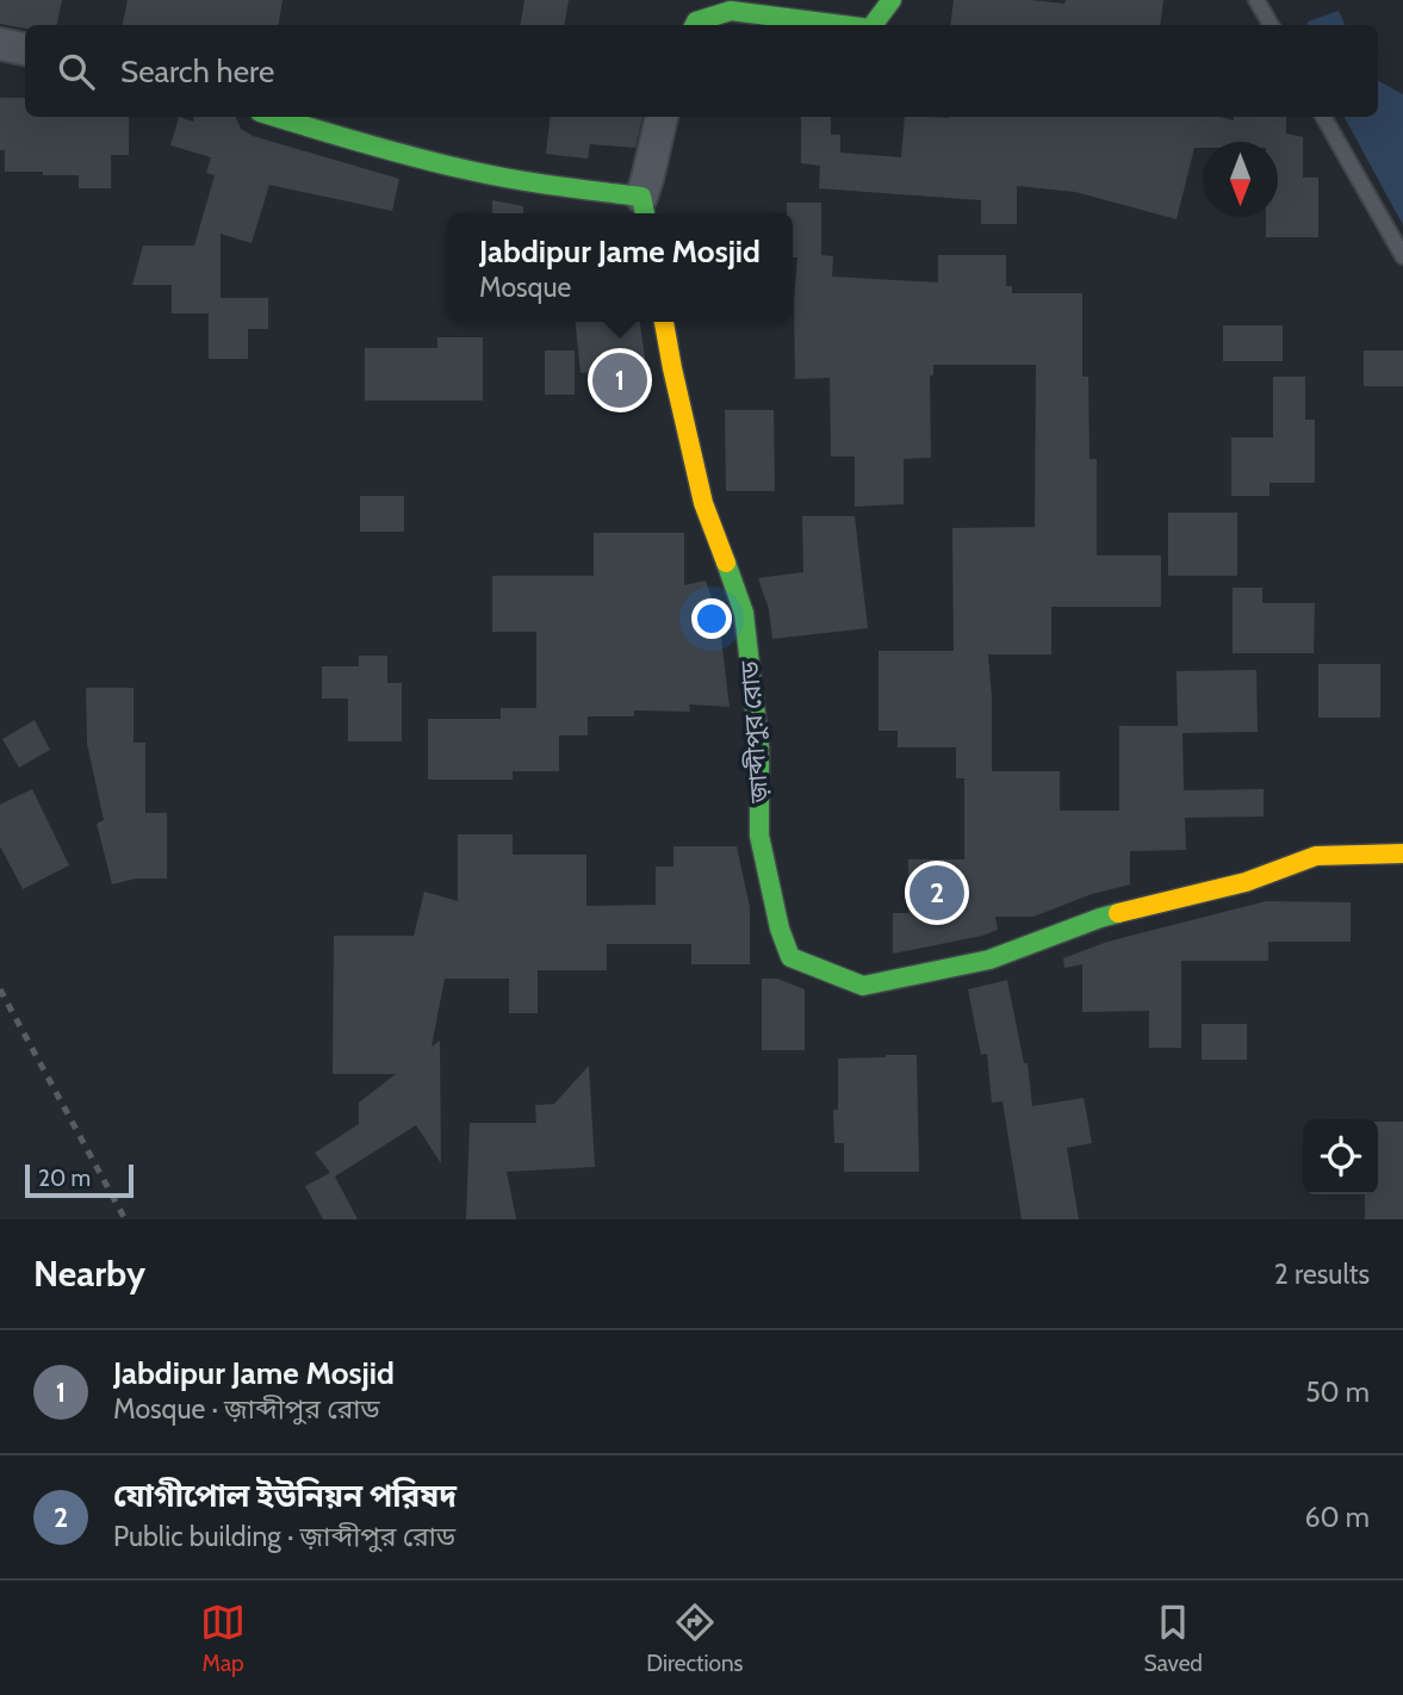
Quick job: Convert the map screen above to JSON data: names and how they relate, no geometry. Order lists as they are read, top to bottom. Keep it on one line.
{"streets":{"street":["জ়াব্দীপুর রোড"]},"scale_bar":"20 m","north":"bottom","page":{"search":"Search here","popup":["Jabdipur Jame Mosjid","Mosque"],"pins":["1","2"],"scale":"20 m","heading":["Nearby","2 results"],"list":[{"mark":"1","name":"Jabdipur Jame Mosjid","note":"Mosque · জ়াব্দীপুর রোড","value":"50 m"},{"mark":"2","name":"যোগীপোল ইউনিয়ন পরিষদ","note":"Public building · জ়াব্দীপুর রোড","value":"60 m"}],"nav":["Map","Directions","Saved"]}}
